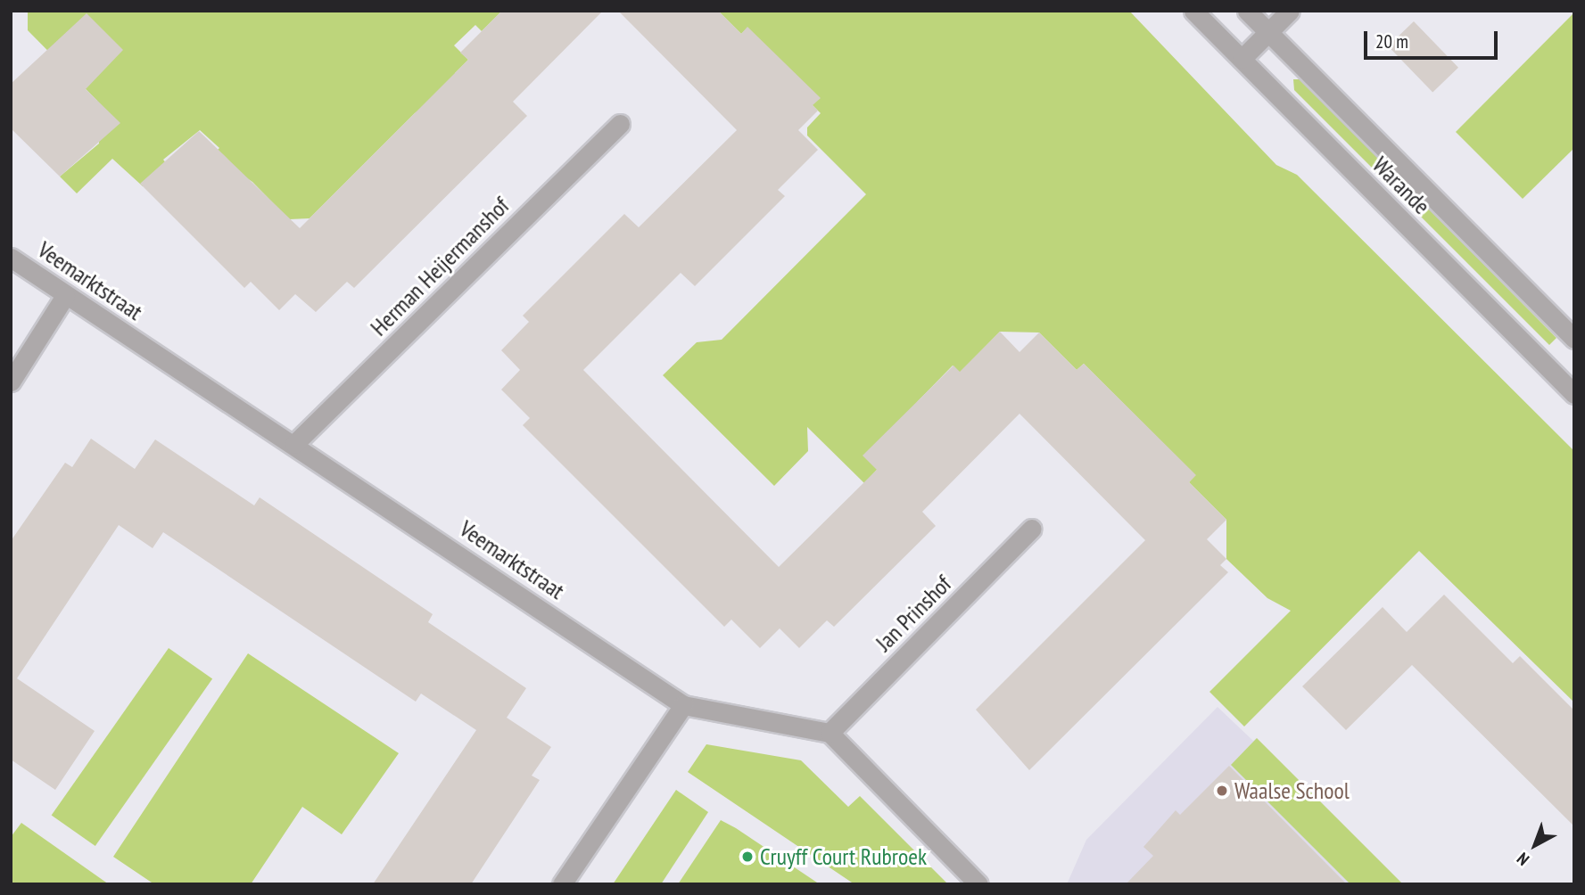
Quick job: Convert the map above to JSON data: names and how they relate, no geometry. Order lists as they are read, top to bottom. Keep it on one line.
{"streets":{"street":["Warande","Herman Heijermanshof","Veemarktstraat","Jan Prinshof"]},"crossings":[["Herman Heijermanshof","Veemarktstraat"],["Veemarktstraat","Jan Prinshof"]],"places":["Waalse School","Cruyff Court Rubroek"],"scale_bar":"20 m","north":"bottom left"}
